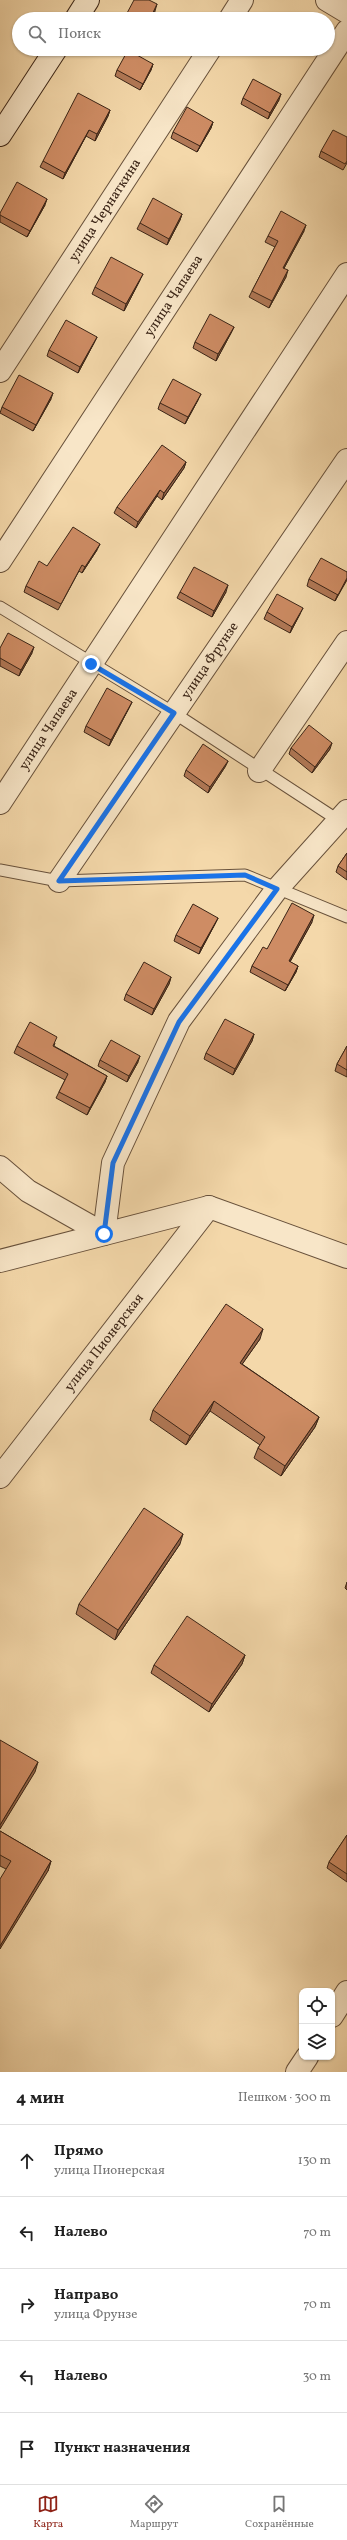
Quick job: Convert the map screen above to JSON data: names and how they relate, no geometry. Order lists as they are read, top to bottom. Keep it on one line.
{"streets":{"street":["улица Чернаткина","улица Чапаева","улица Фрунзе","улица Пионерская"]},"page":{"search":"Поиск","heading":["4 мин","Пешком · 300 m"],"list":[["Прямо","улица Пионерская","130 m"],["Налево","70 m"],["Направо","улица Фрунзе","70 m"],["Налево","30 m"],"Пункт назначения"],"nav":["Карта","Маршрут","Сохранённые"]}}
